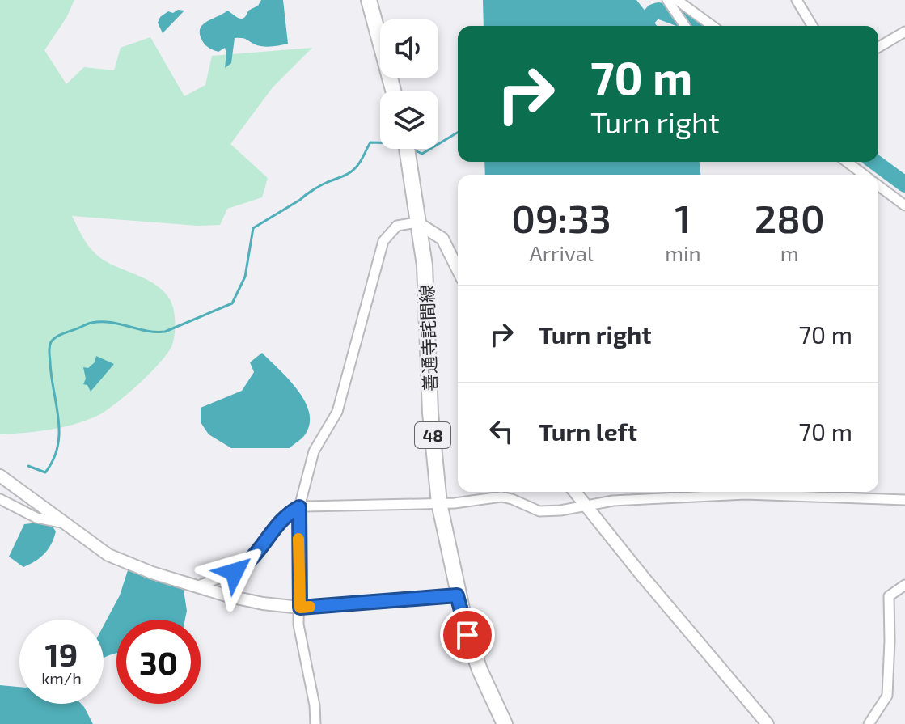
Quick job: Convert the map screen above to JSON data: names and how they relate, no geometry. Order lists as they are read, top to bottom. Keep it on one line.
{"streets":{"main road":["善通寺詫間線","48"]},"page":{"turn":["70 m","Turn right"],"eta":["09:33","Arrival","1","min","280","m"],"list":[{"name":"Turn right","value":"70 m"},{"name":"Turn left","value":"70 m"}],"speed":"19 km/h","limit":"30"}}
